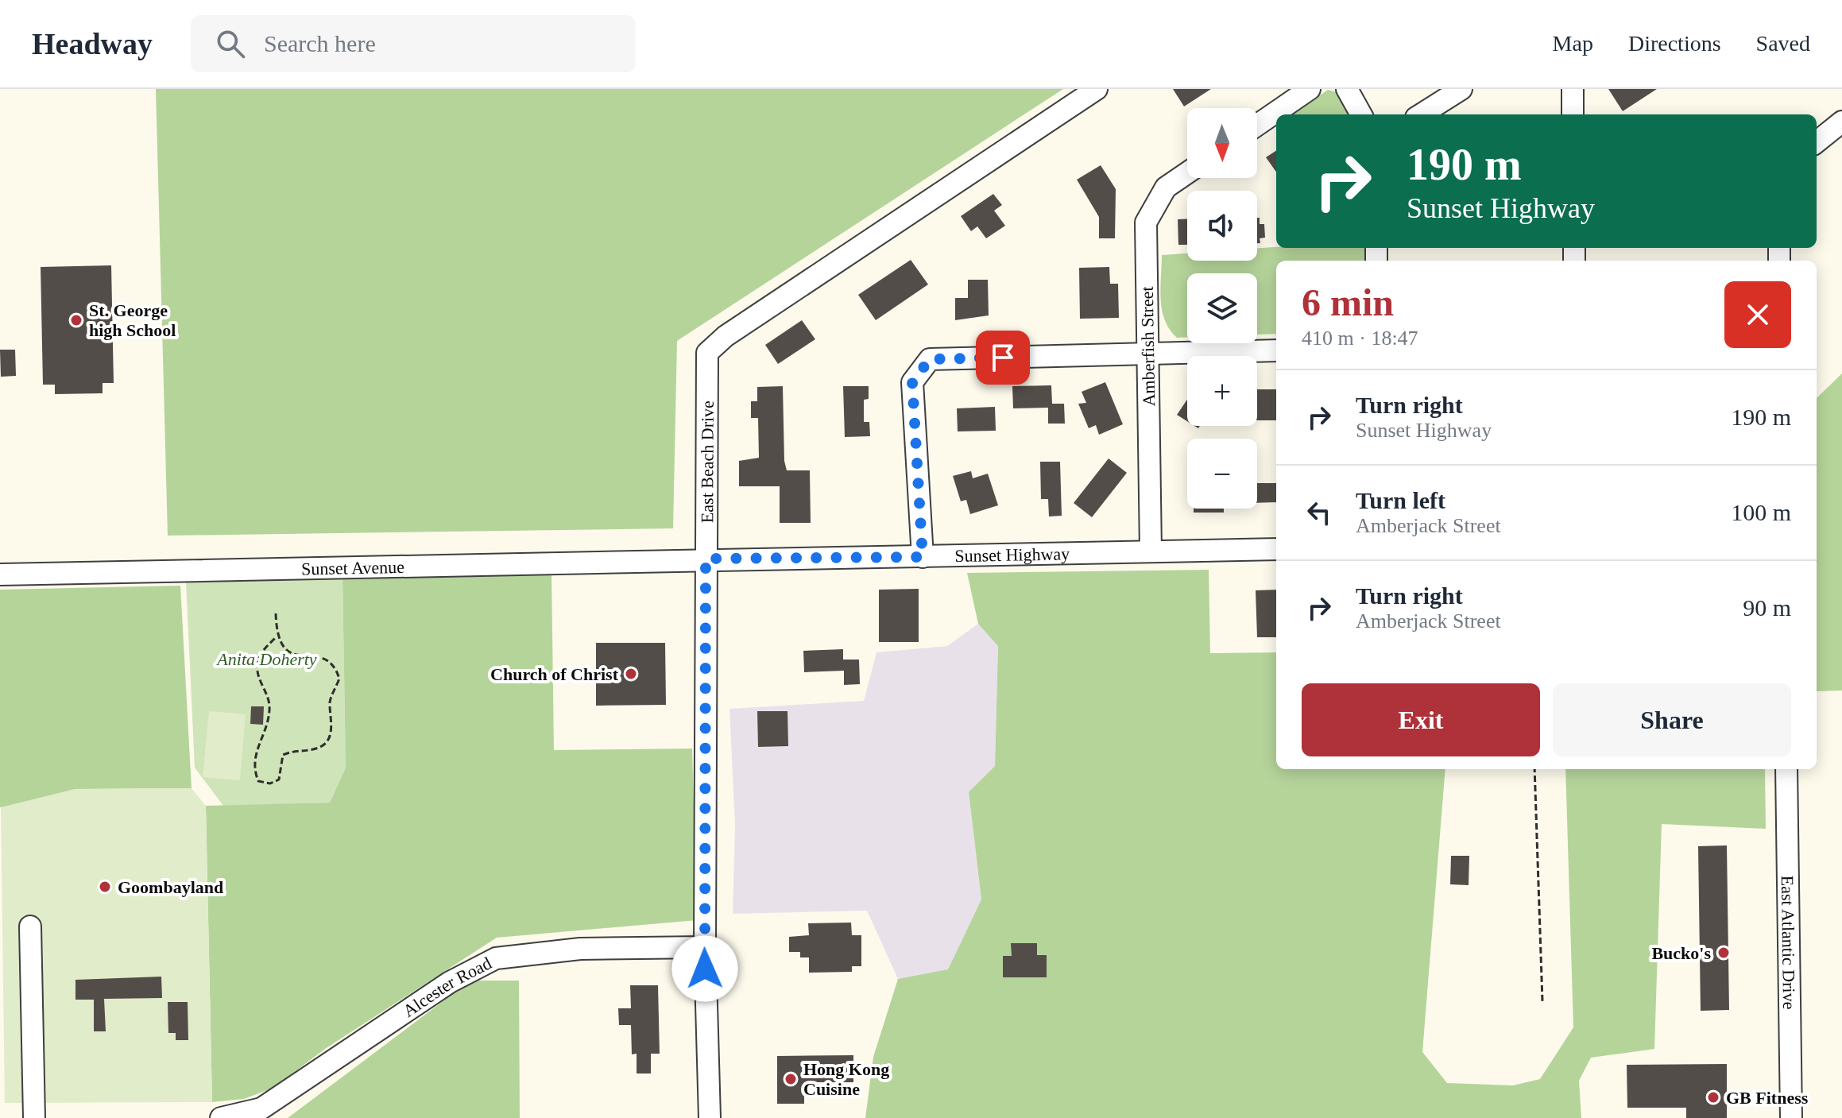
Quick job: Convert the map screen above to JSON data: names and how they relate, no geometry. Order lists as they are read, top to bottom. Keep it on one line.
{"streets":{"street":["Amberfish Street","East Beach Drive","Sunset Highway","Sunset Avenue","East Atlantic Drive","Alcester Road"]},"crossings":[["Amberfish Street","Sunset Highway"],["East Beach Drive","Sunset Highway"],["East Beach Drive","Sunset Avenue"],["East Beach Drive","Alcester Road"],["Sunset Highway","Sunset Avenue"]],"parks":["Anita Doherty"],"places":["St. George high School","Church of Christ","Goombayland","Bucko's","Hong Kong Cuisine","GB Fitness"],"north":"bottom","page":{"header":"Headway","search":"Search here","nav":["Map","Directions","Saved"],"map_buttons":["+","−"],"turn":["190 m","Sunset Highway"],"heading":["6 min","410 m · 18:47"],"list":[{"name":"Turn right","note":"Sunset Highway","value":"190 m"},{"name":"Turn left","note":"Amberjack Street","value":"100 m"},{"name":"Turn right","note":"Amberjack Street","value":"90 m"}],"buttons":["Exit","Share"]}}
